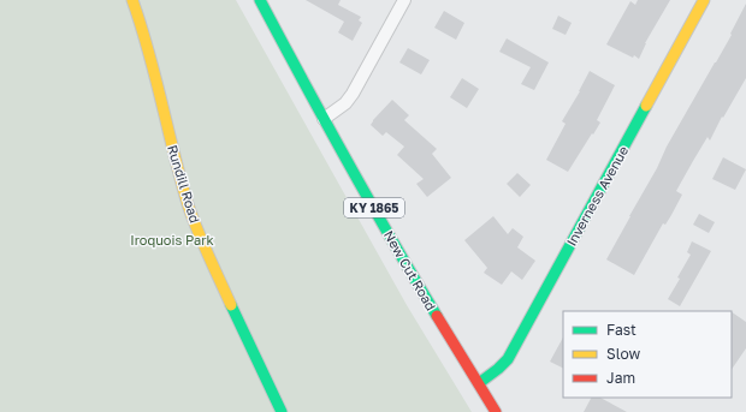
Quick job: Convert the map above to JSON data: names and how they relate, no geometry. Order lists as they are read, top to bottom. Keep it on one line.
{"streets":{"street":["Rundill Road","Inverness Avenue","KY 1865","New Cut Road"]},"crossings":[["Inverness Avenue","New Cut Road"]],"parks":["Iroquois Park"],"legend":["Fast","Slow","Jam"]}
